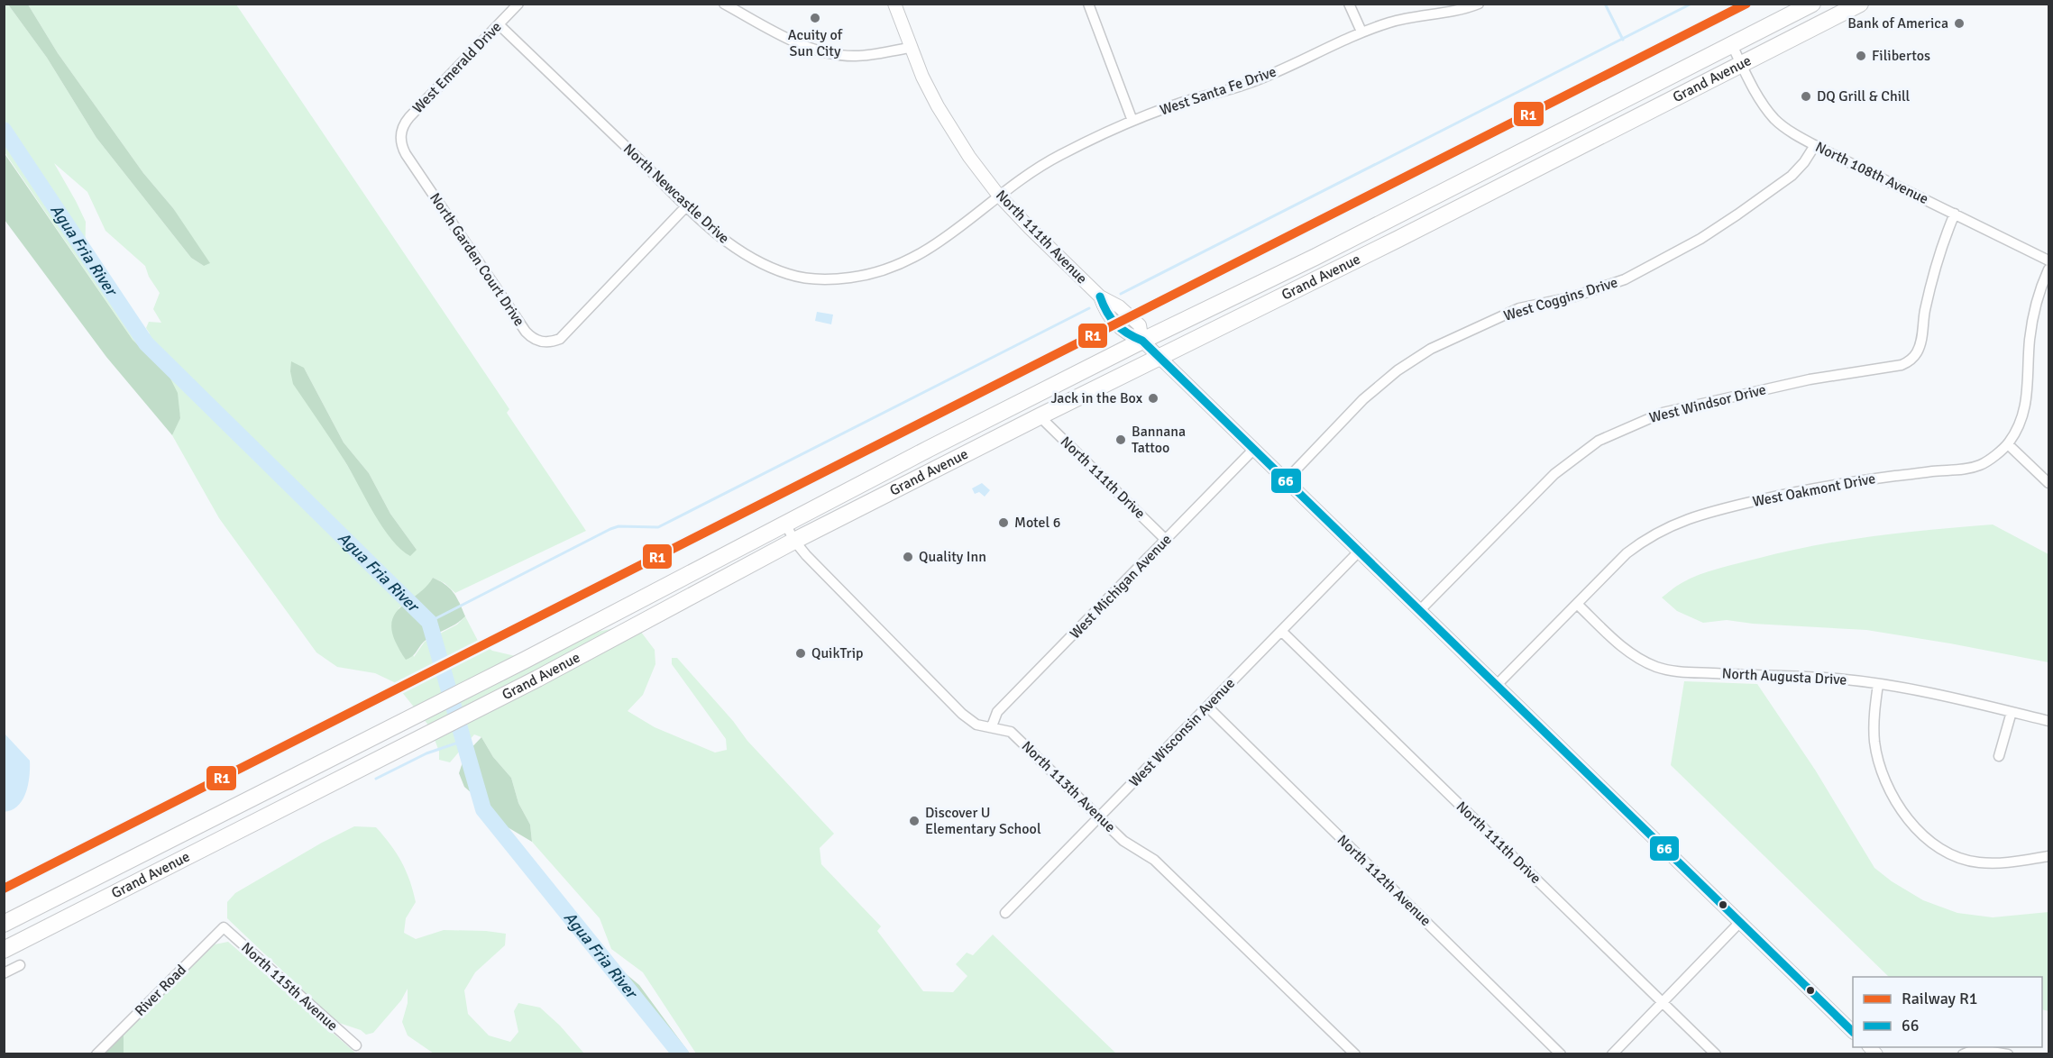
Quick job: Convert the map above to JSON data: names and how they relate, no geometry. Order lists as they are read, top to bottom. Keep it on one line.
{"streets":{"highway":["Grand Avenue"],"street":["West Emerald Drive","West Santa Fe Drive","North 108th Avenue","North Newcastle Drive","North 111th Avenue","North Garden Court Drive","West Coggins Drive","West Windsor Drive","North 111th Drive","West Oakmont Drive","West Michigan Avenue","North Augusta Drive","West Wisconsin Avenue","North 113th Avenue","North 112th Avenue","North 115th Avenue","River Road"]},"crossings":[["West Emerald Drive","North Newcastle Drive"],["West Emerald Drive","North Garden Court Drive"],["Grand Avenue","North 108th Avenue"],["Grand Avenue","North 111th Avenue"],["Grand Avenue","North 111th Drive"],["Grand Avenue","North 113th Avenue"],["West Santa Fe Drive","North Newcastle Drive"],["West Santa Fe Drive","North 111th Avenue"],["North 108th Avenue","West Coggins Drive"],["North 108th Avenue","West Windsor Drive"],["North Newcastle Drive","North 111th Avenue"],["North Newcastle Drive","North Garden Court Drive"],["North 111th Avenue","West Coggins Drive"],["North 111th Avenue","West Windsor Drive"],["North 111th Avenue","West Oakmont Drive"],["North 111th Avenue","West Michigan Avenue"],["North 111th Avenue","West Wisconsin Avenue"],["North 111th Drive","West Michigan Avenue"],["North 111th Drive","West Wisconsin Avenue"],["West Oakmont Drive","North Augusta Drive"],["West Michigan Avenue","North 113th Avenue"],["West Wisconsin Avenue","North 113th Avenue"],["West Wisconsin Avenue","North 112th Avenue"],["North 115th Avenue","River Road"]],"water":["Agua Fria River"],"places":["Acuity of Sun City","Bank of America","Filibertos","DQ Grill & Chill","Jack in the Box","Bannana Tattoo","Motel 6","Quality Inn","QuikTrip","Discover U Elementary School"],"lines":["rail line R1","transit line 66"],"legend":["Railway R1","66"]}
